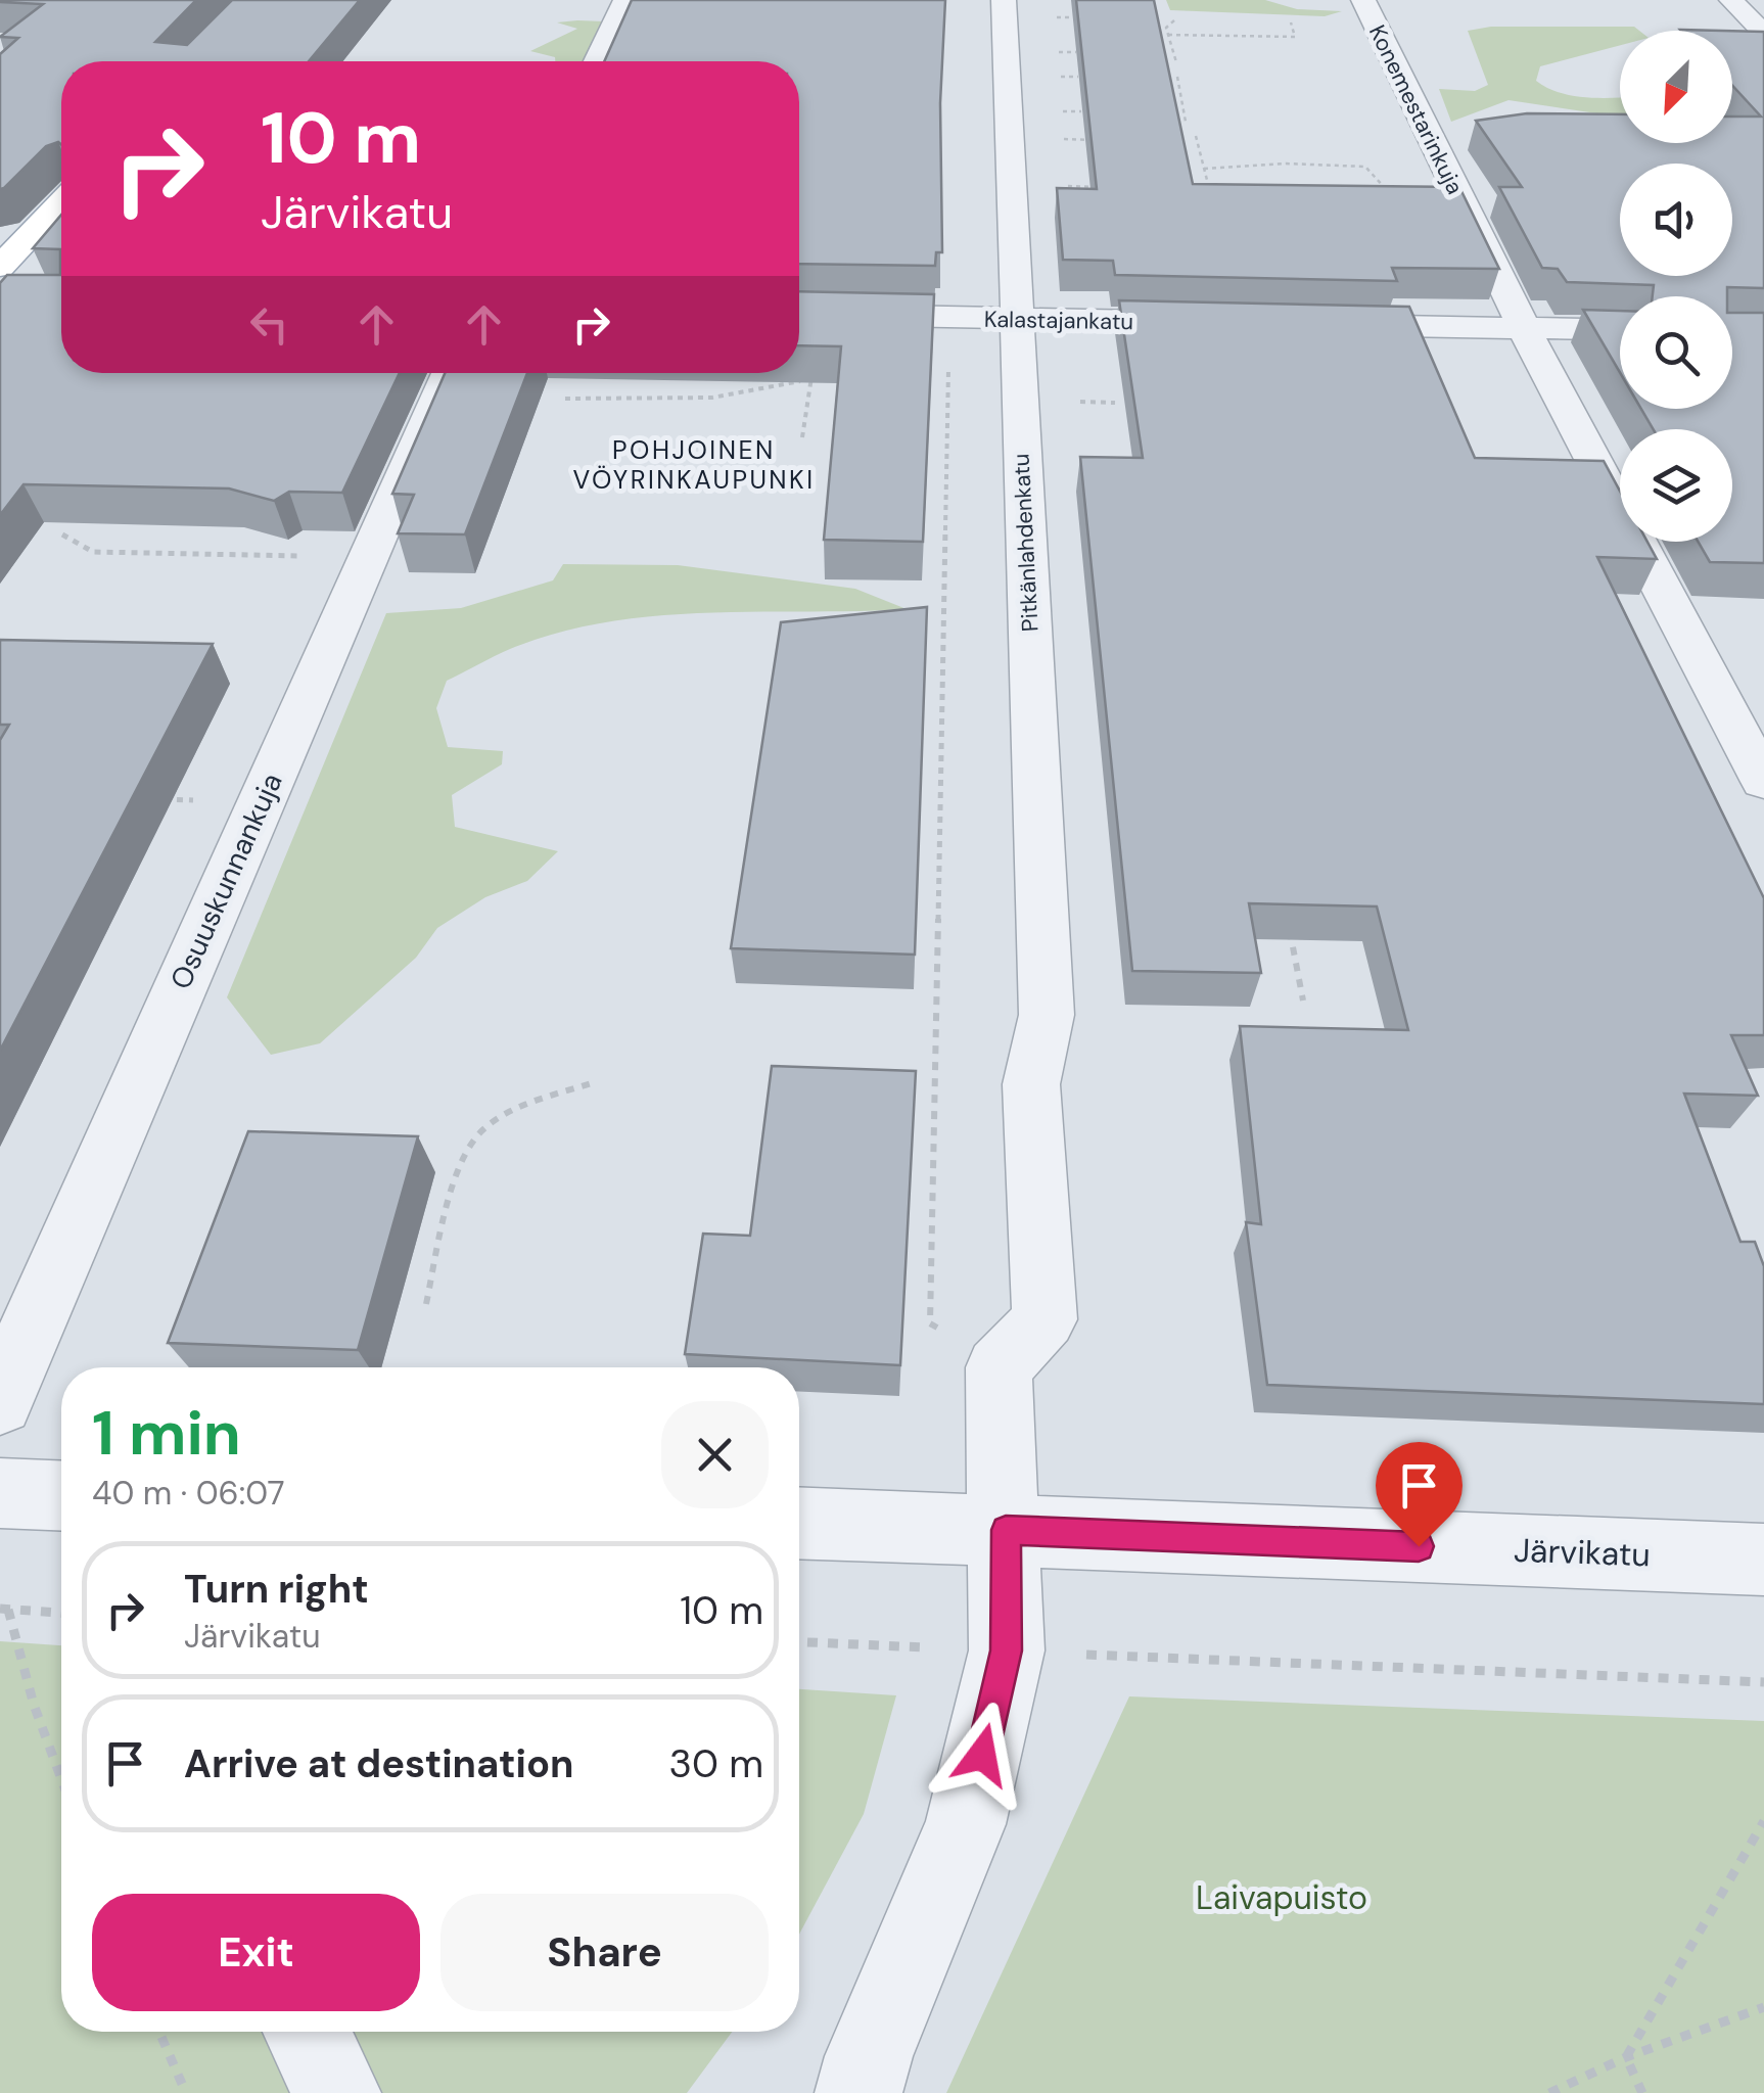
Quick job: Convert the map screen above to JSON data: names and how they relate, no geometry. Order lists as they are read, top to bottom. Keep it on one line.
{"streets":{"street":["Konemestarinkuja","Kalastajankatu","Pitkänlahdenkatu","Osuuskunnankuja","Järvikatu"]},"crossings":[["Kalastajankatu","Pitkänlahdenkatu"]],"districts":["POHJOINEN VÖYRINKAUPUNKI"],"parks":["Laivapuisto"],"north":"bottom left","page":{"turn":["10 m","Järvikatu"],"heading":["1 min","40 m · 06:07"],"list":[{"name":"Turn right","note":"Järvikatu","value":"10 m"},{"name":"Arrive at destination","value":"30 m"}],"buttons":["Exit","Share"]}}
